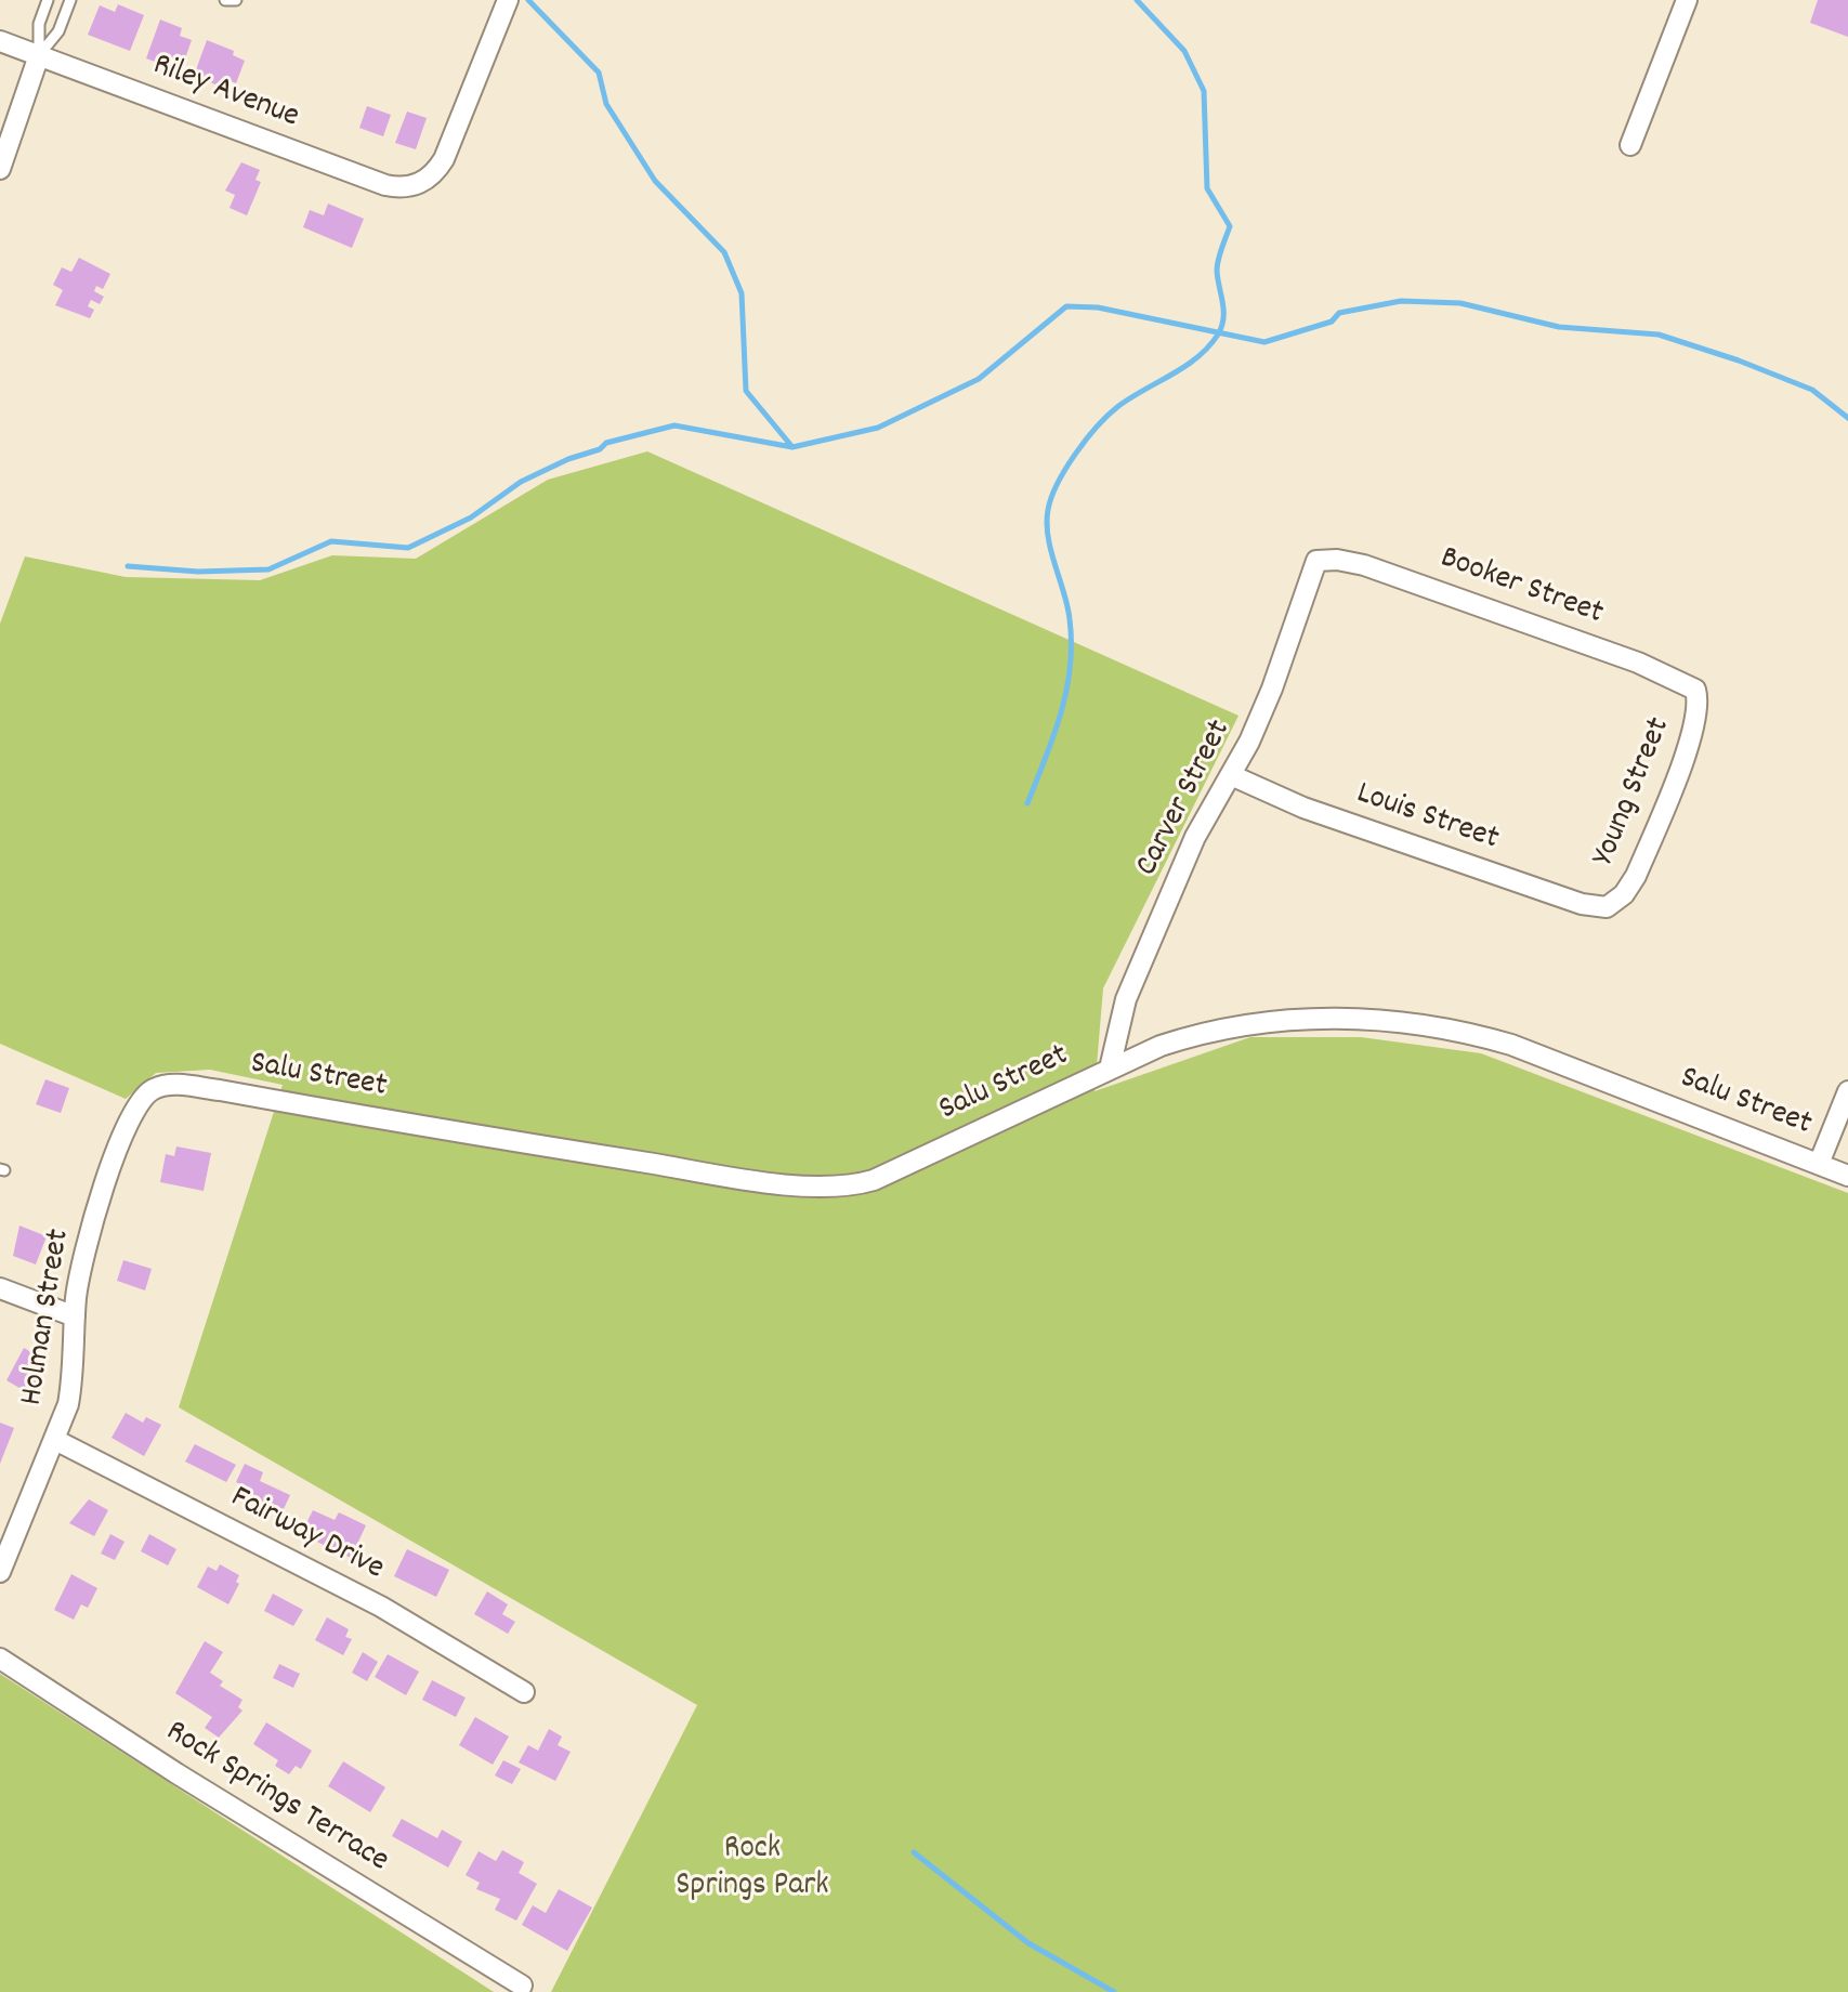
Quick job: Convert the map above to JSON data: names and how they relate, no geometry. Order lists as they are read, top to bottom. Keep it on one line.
{"streets":{"street":["Riley Avenue","Booker Street","Young Street","Carver Street","Louis Street","Salu Street","Holman Street","Fairway Drive","Rock Springs Terrace"]},"crossings":[["Booker Street","Young Street"],["Booker Street","Carver Street"],["Young Street","Louis Street"],["Carver Street","Louis Street"],["Carver Street","Salu Street"],["Salu Street","Holman Street"],["Holman Street","Fairway Drive"]],"parks":["Rock Springs Park"]}
